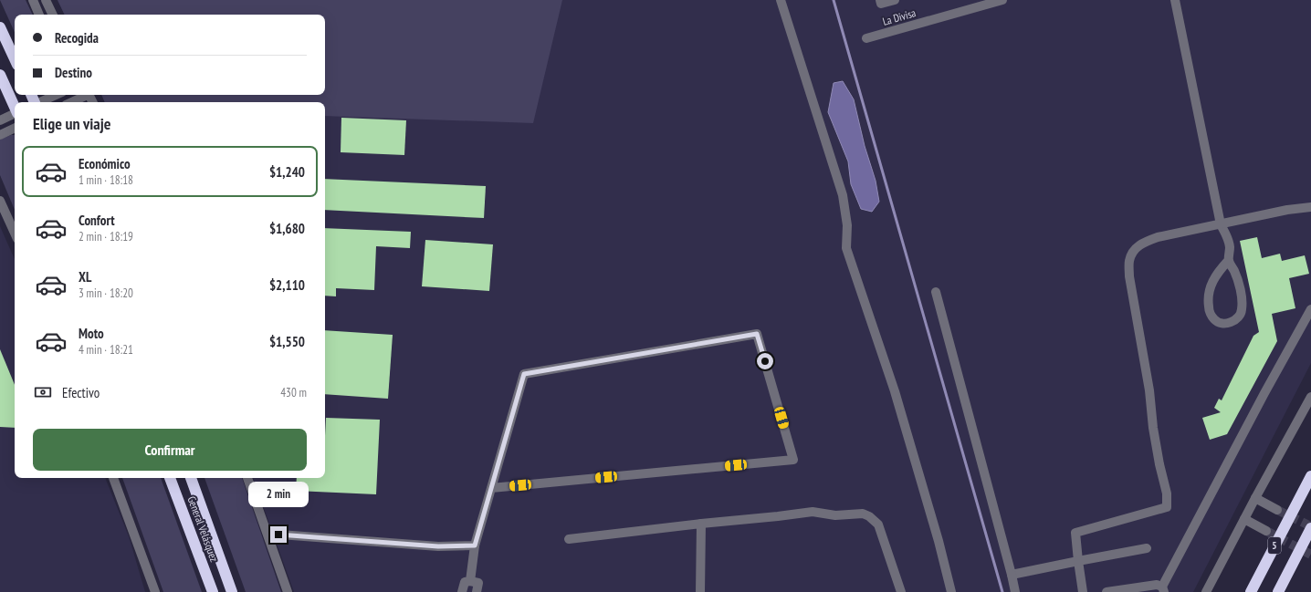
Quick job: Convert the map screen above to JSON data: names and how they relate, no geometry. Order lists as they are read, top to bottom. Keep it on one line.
{"streets":{"highway":["General Velásquez","5"],"street":["La Divisa"]},"page":{"banner":["Recogida","Destino"],"heading":"Elige un viaje","list":[{"name":"Económico","note":"1 min · 18:18","value":"$1,240"},{"name":"Confort","note":"2 min · 18:19","value":"$1,680"},{"name":"XL","note":"3 min · 18:20","value":"$2,110"},{"name":"Moto","note":"4 min · 18:21","value":"$1,550"}],"pay":["Efectivo","430 m"],"buttons":"Confirmar","bubble":"2 min"}}
